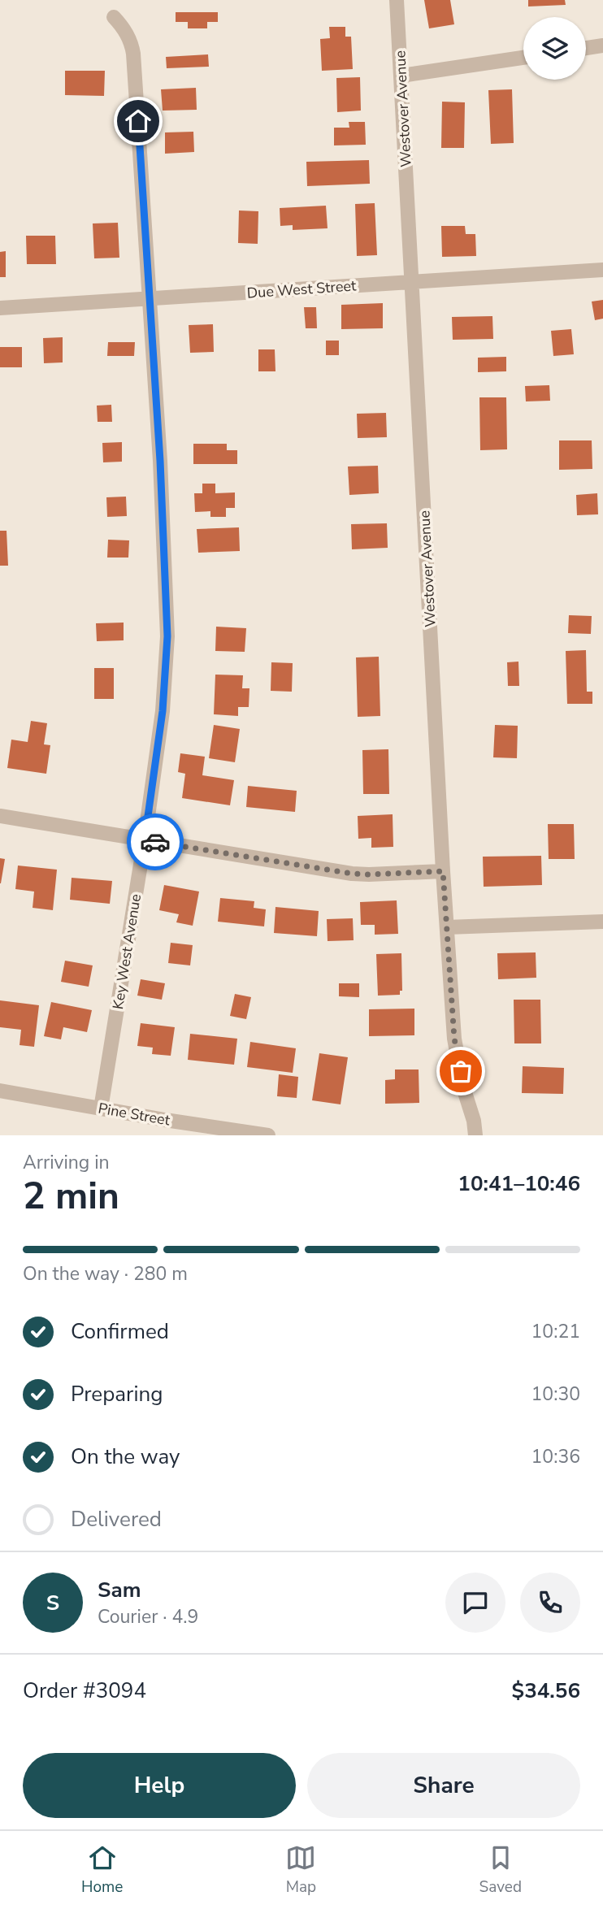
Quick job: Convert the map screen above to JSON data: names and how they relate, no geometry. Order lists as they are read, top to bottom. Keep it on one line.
{"streets":{"street":["Westover Avenue","Due West Street","Key West Avenue","Pine Street"]},"crossings":[["Westover Avenue","Due West Street"],["Due West Street","Key West Avenue"],["Key West Avenue","Pine Street"]],"page":{"heading":["2 min","Arriving in","10:41–10:46"],"panel":["Sam","Courier · 4.9","Order #3094","$34.56"],"bar":"On the way · 280 m","list":[["Confirmed","10:21"],["Preparing","10:30"],["On the way","10:36"],"Delivered"],"round":"S","buttons":["Help","Share"],"tabs":["Home","Map","Saved"]}}
